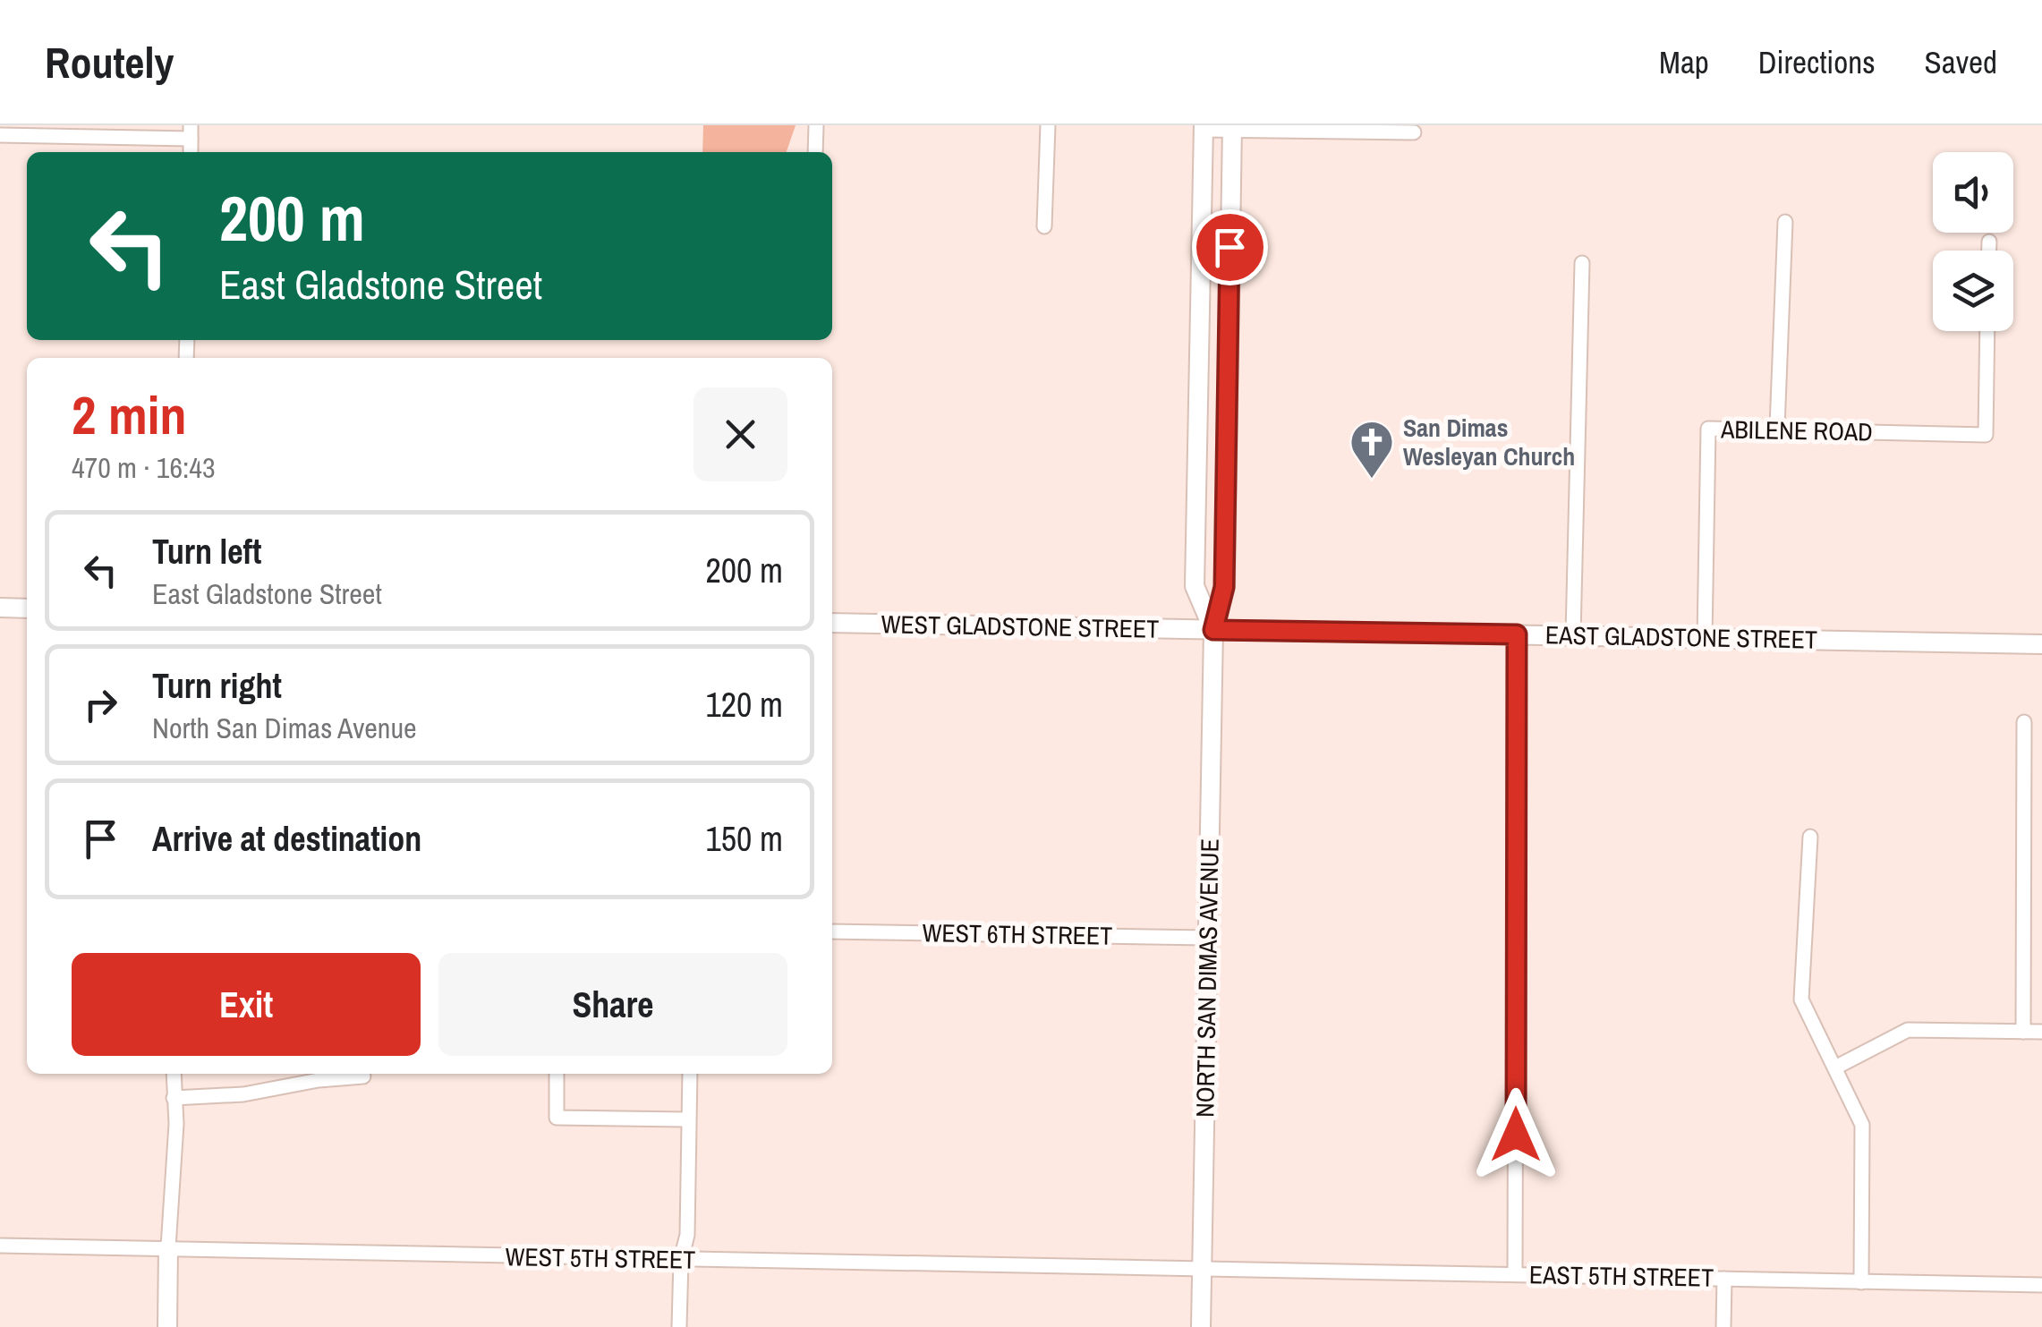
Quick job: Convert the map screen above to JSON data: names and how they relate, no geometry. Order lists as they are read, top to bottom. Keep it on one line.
{"streets":{"main road":["WEST GLADSTONE STREET","EAST GLADSTONE STREET","NORTH SAN DIMAS AVENUE"],"street":["ABILENE ROAD","WEST 6TH STREET","WEST 5TH STREET","EAST 5TH STREET"]},"crossings":[["ABILENE ROAD","EAST GLADSTONE STREET"],["WEST GLADSTONE STREET","EAST GLADSTONE STREET"],["WEST GLADSTONE STREET","NORTH SAN DIMAS AVENUE"],["EAST GLADSTONE STREET","NORTH SAN DIMAS AVENUE"],["WEST 6TH STREET","NORTH SAN DIMAS AVENUE"],["NORTH SAN DIMAS AVENUE","WEST 5TH STREET"],["NORTH SAN DIMAS AVENUE","EAST 5TH STREET"],["WEST 5TH STREET","EAST 5TH STREET"]],"places":{"church":["San Dimas Wesleyan Church"]},"page":{"header":"Routely","nav":["Map","Directions","Saved"],"turn":["200 m","East Gladstone Street"],"heading":["2 min","470 m · 16:43"],"list":[{"name":"Turn left","note":"East Gladstone Street","value":"200 m"},{"name":"Turn right","note":"North San Dimas Avenue","value":"120 m"},{"name":"Arrive at destination","value":"150 m"}],"buttons":["Exit","Share"]}}
